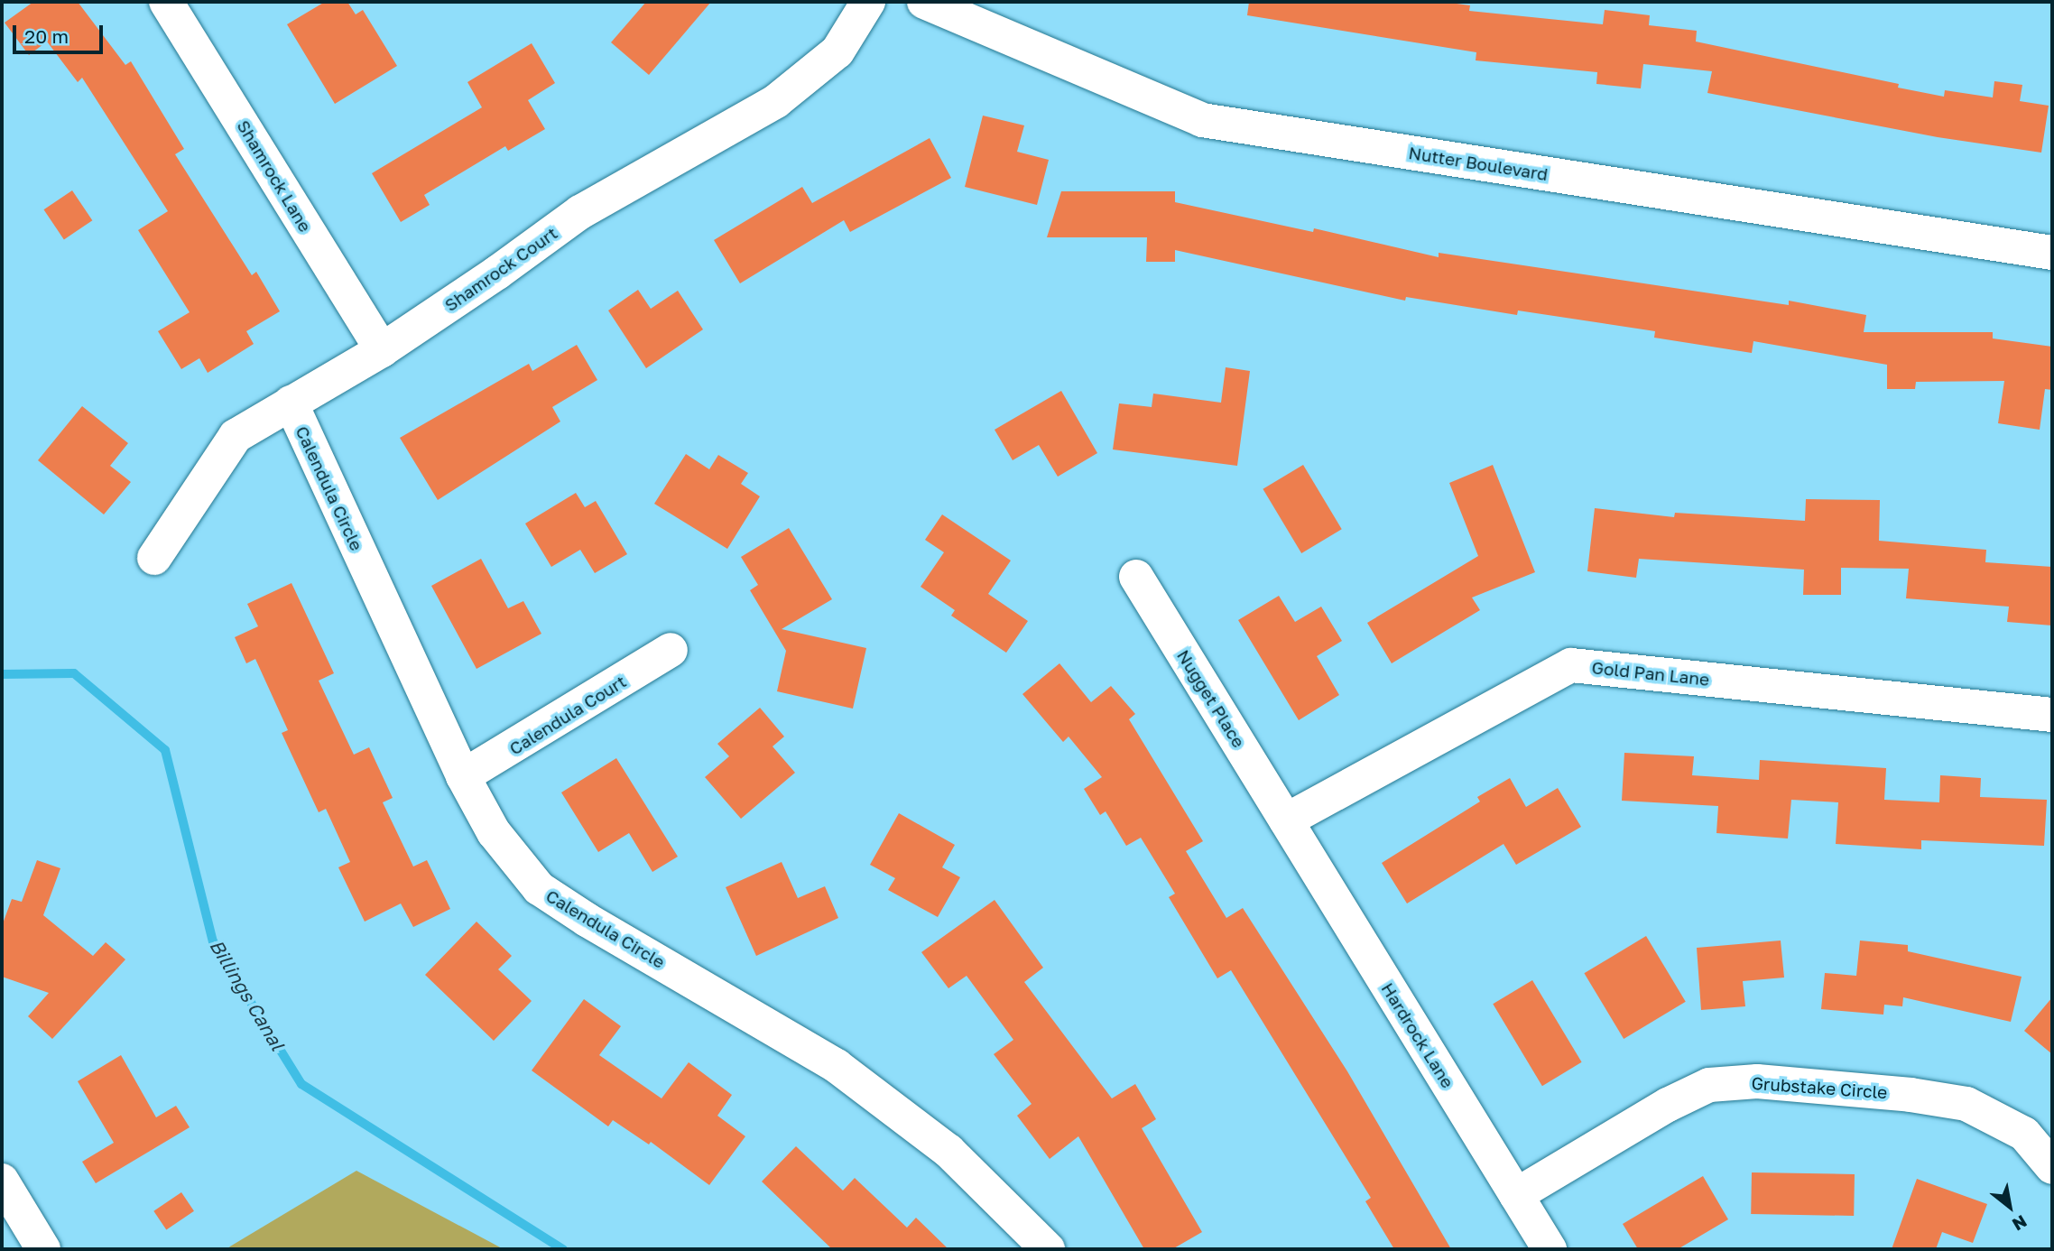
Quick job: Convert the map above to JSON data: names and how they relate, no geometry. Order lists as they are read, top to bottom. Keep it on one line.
{"streets":{"street":["Nutter Boulevard","Shamrock Lane","Shamrock Court","Calendula Circle","Gold Pan Lane","Nugget Place","Calendula Court","Hardrock Lane","Grubstake Circle"]},"crossings":[["Shamrock Lane","Shamrock Court"],["Shamrock Court","Calendula Circle"],["Calendula Circle","Calendula Court"],["Gold Pan Lane","Nugget Place"],["Gold Pan Lane","Hardrock Lane"],["Nugget Place","Hardrock Lane"],["Hardrock Lane","Grubstake Circle"]],"water":["Billings Canal"],"scale_bar":"20 m","north":"bottom right"}
